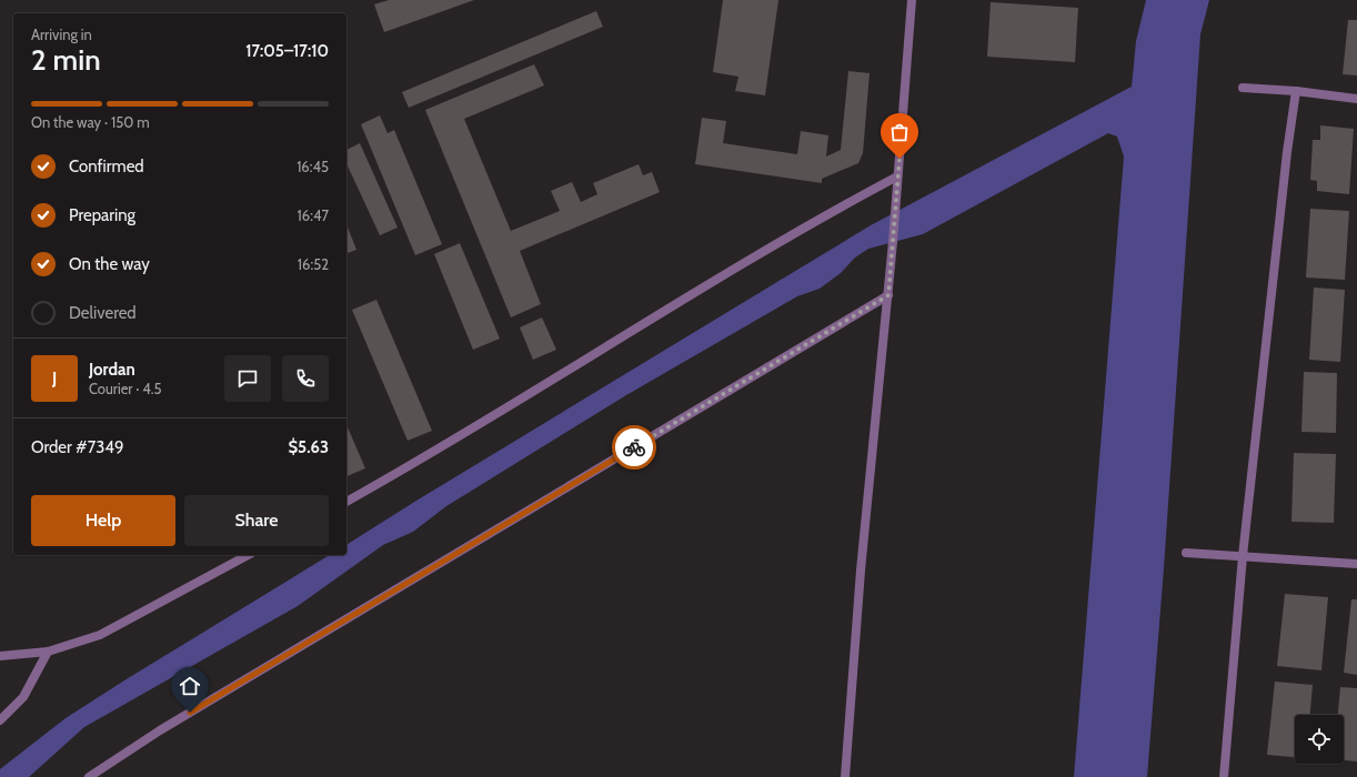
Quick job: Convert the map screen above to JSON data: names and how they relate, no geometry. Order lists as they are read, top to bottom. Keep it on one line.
{"page":{"heading":["2 min","Arriving in","17:05–17:10"],"panel":["Jordan","Courier · 4.5","Order #7349","$5.63"],"bar":"On the way · 150 m","list":[["Confirmed","16:45"],["Preparing","16:47"],["On the way","16:52"],"Delivered"],"round":"J","buttons":["Help","Share"]}}
